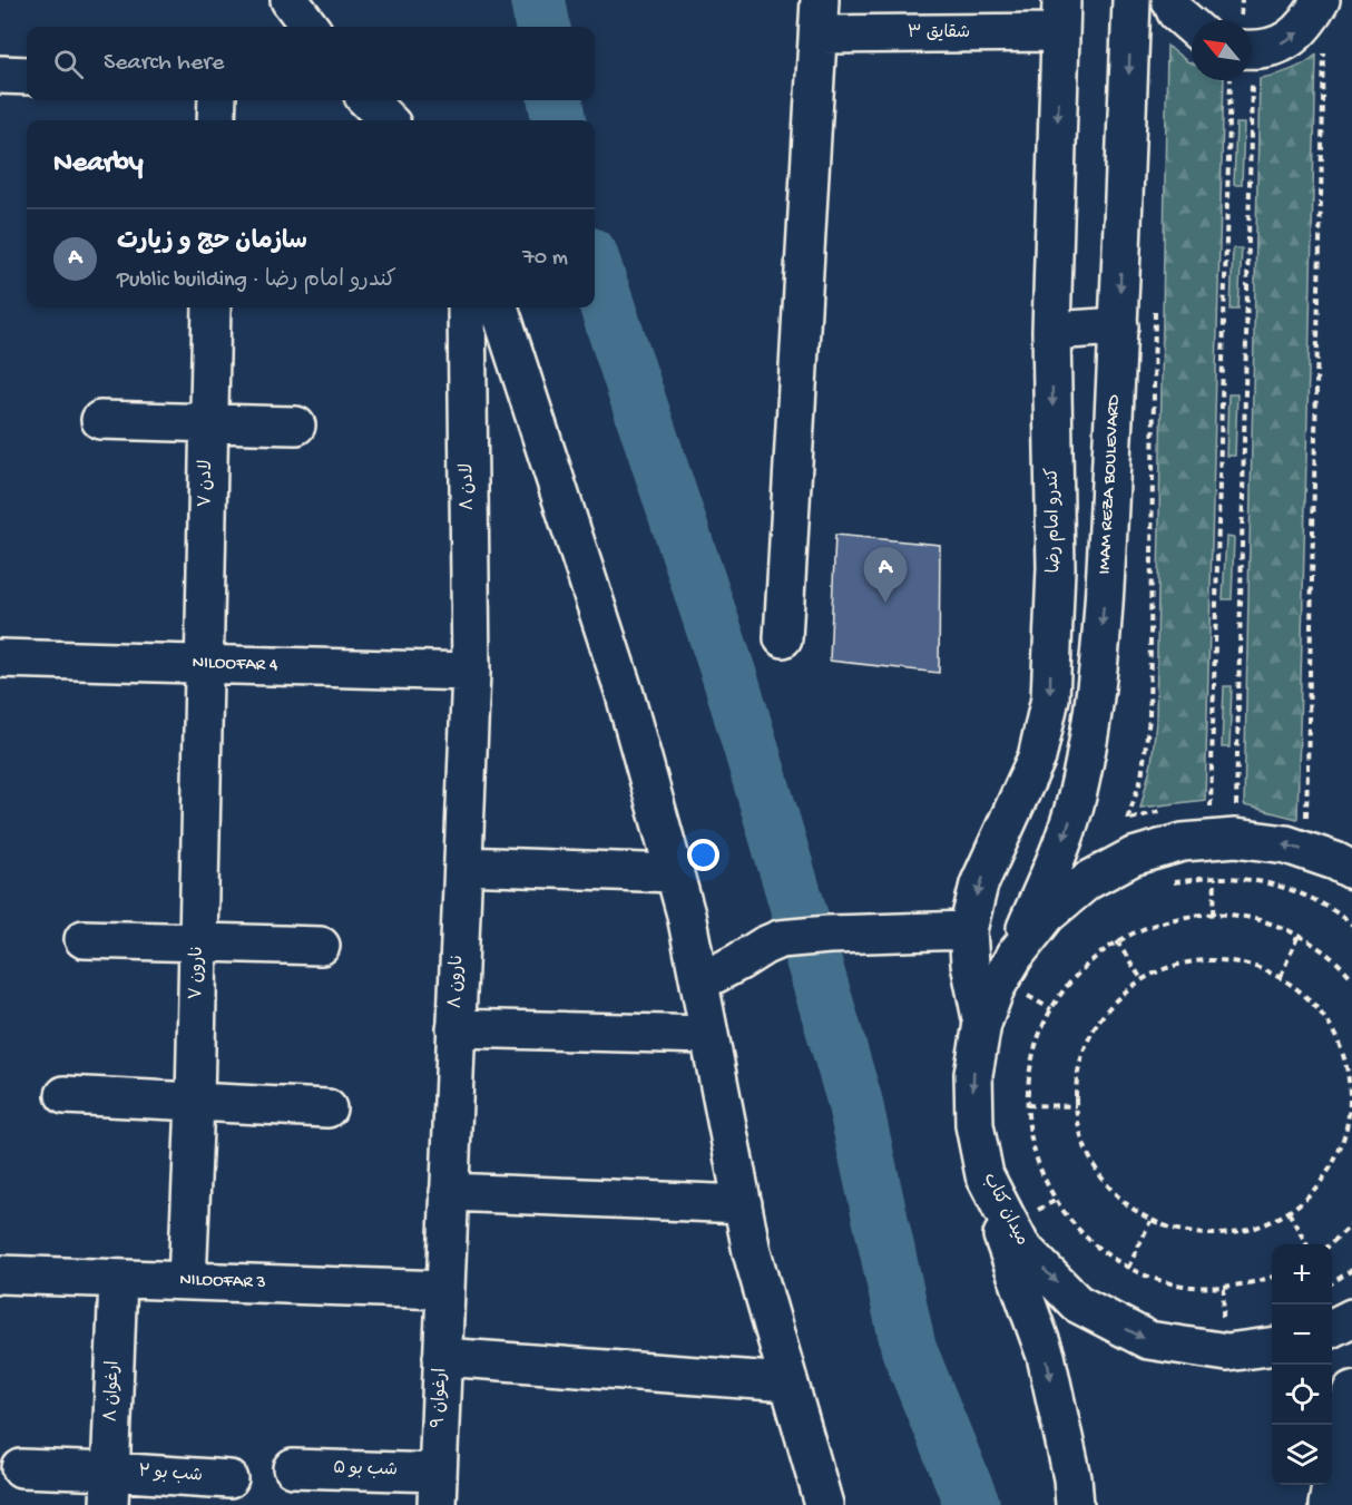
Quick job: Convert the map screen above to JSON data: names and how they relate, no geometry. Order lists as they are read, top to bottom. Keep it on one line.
{"streets":{"street":["شقایق ۳","لادن ۷","IMAM REZA BOULEVARD","لادن ۸","کندرو امام رضا","NILOOFAR 4","نارون ۷","نارون ۸","میدان کتاب","NILOOFAR 3","ارغوان ۸","ارغوان ۹","شب بو ۵","شب بو ۲"]},"crossings":[["شقایق ۳","کندرو امام رضا"],["لادن ۷","NILOOFAR 4"],["لادن ۷","نارون ۷"],["IMAM REZA BOULEVARD","میدان کتاب"],["لادن ۸","NILOOFAR 4"],["لادن ۸","نارون ۸"],["کندرو امام رضا","میدان کتاب"],["NILOOFAR 4","نارون ۷"],["NILOOFAR 4","نارون ۸"],["نارون ۷","NILOOFAR 3"],["نارون ۸","NILOOFAR 3"],["نارون ۸","ارغوان ۹"],["NILOOFAR 3","ارغوان ۸"],["NILOOFAR 3","ارغوان ۹"],["ارغوان ۸","شب بو ۲"],["ارغوان ۹","شب بو ۵"]],"north":"top left","page":{"search":"Search here","heading":"Nearby","list":[{"mark":"A","name":"سازمان حج و زیارت","note":"Public building · کندرو امام رضا","value":"70 m"}],"pins":"A","map_buttons":["+","−"]}}
